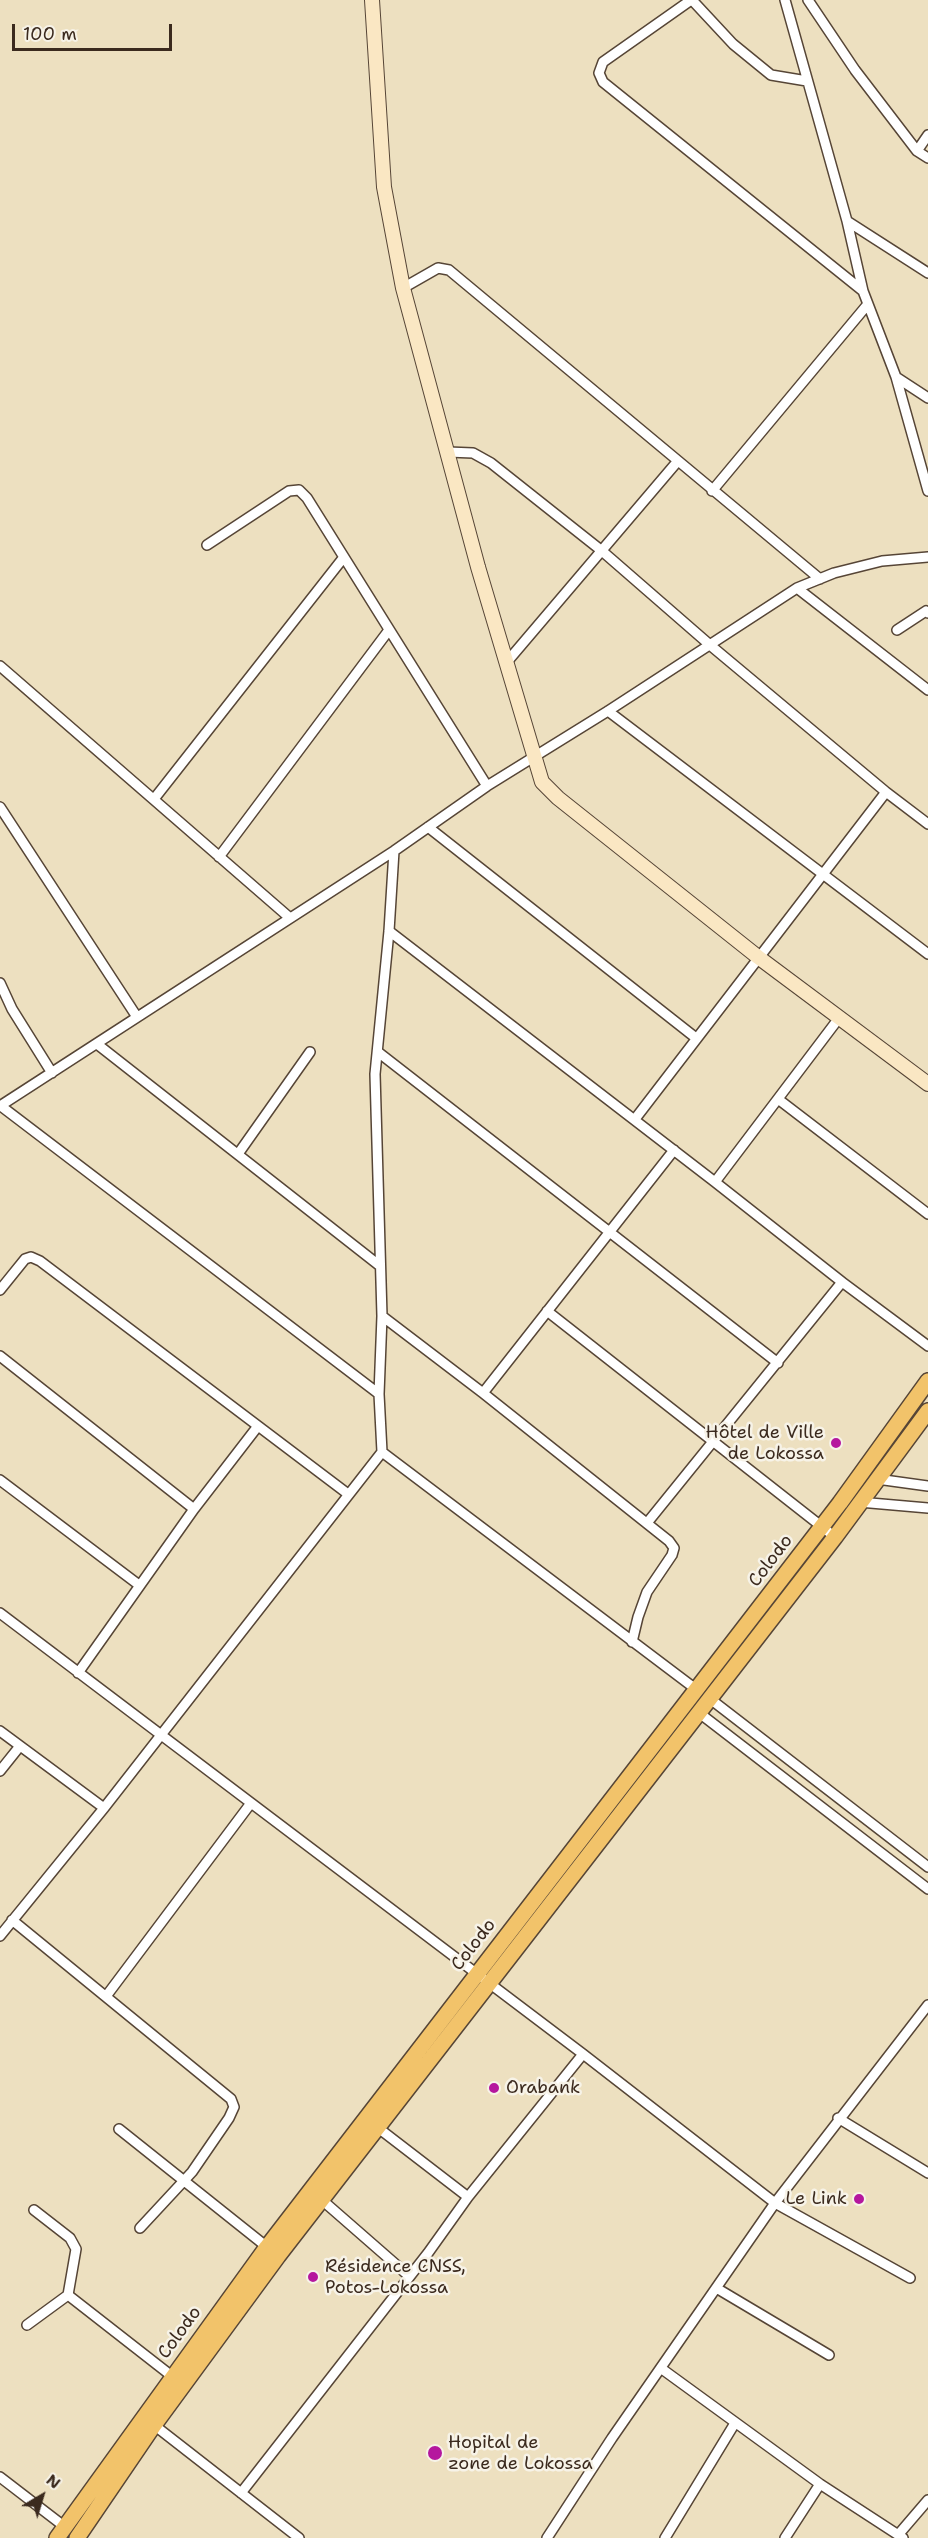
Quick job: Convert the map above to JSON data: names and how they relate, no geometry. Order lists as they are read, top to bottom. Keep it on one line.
{"streets":{"main road":["Colodo"]},"places":["Hôtel de Ville de Lokossa","Orabank","Le Link","Résidence CNSS, Potos-Lokossa","Hopital de zone de Lokossa"],"scale_bar":"100 m","north":"top right"}
